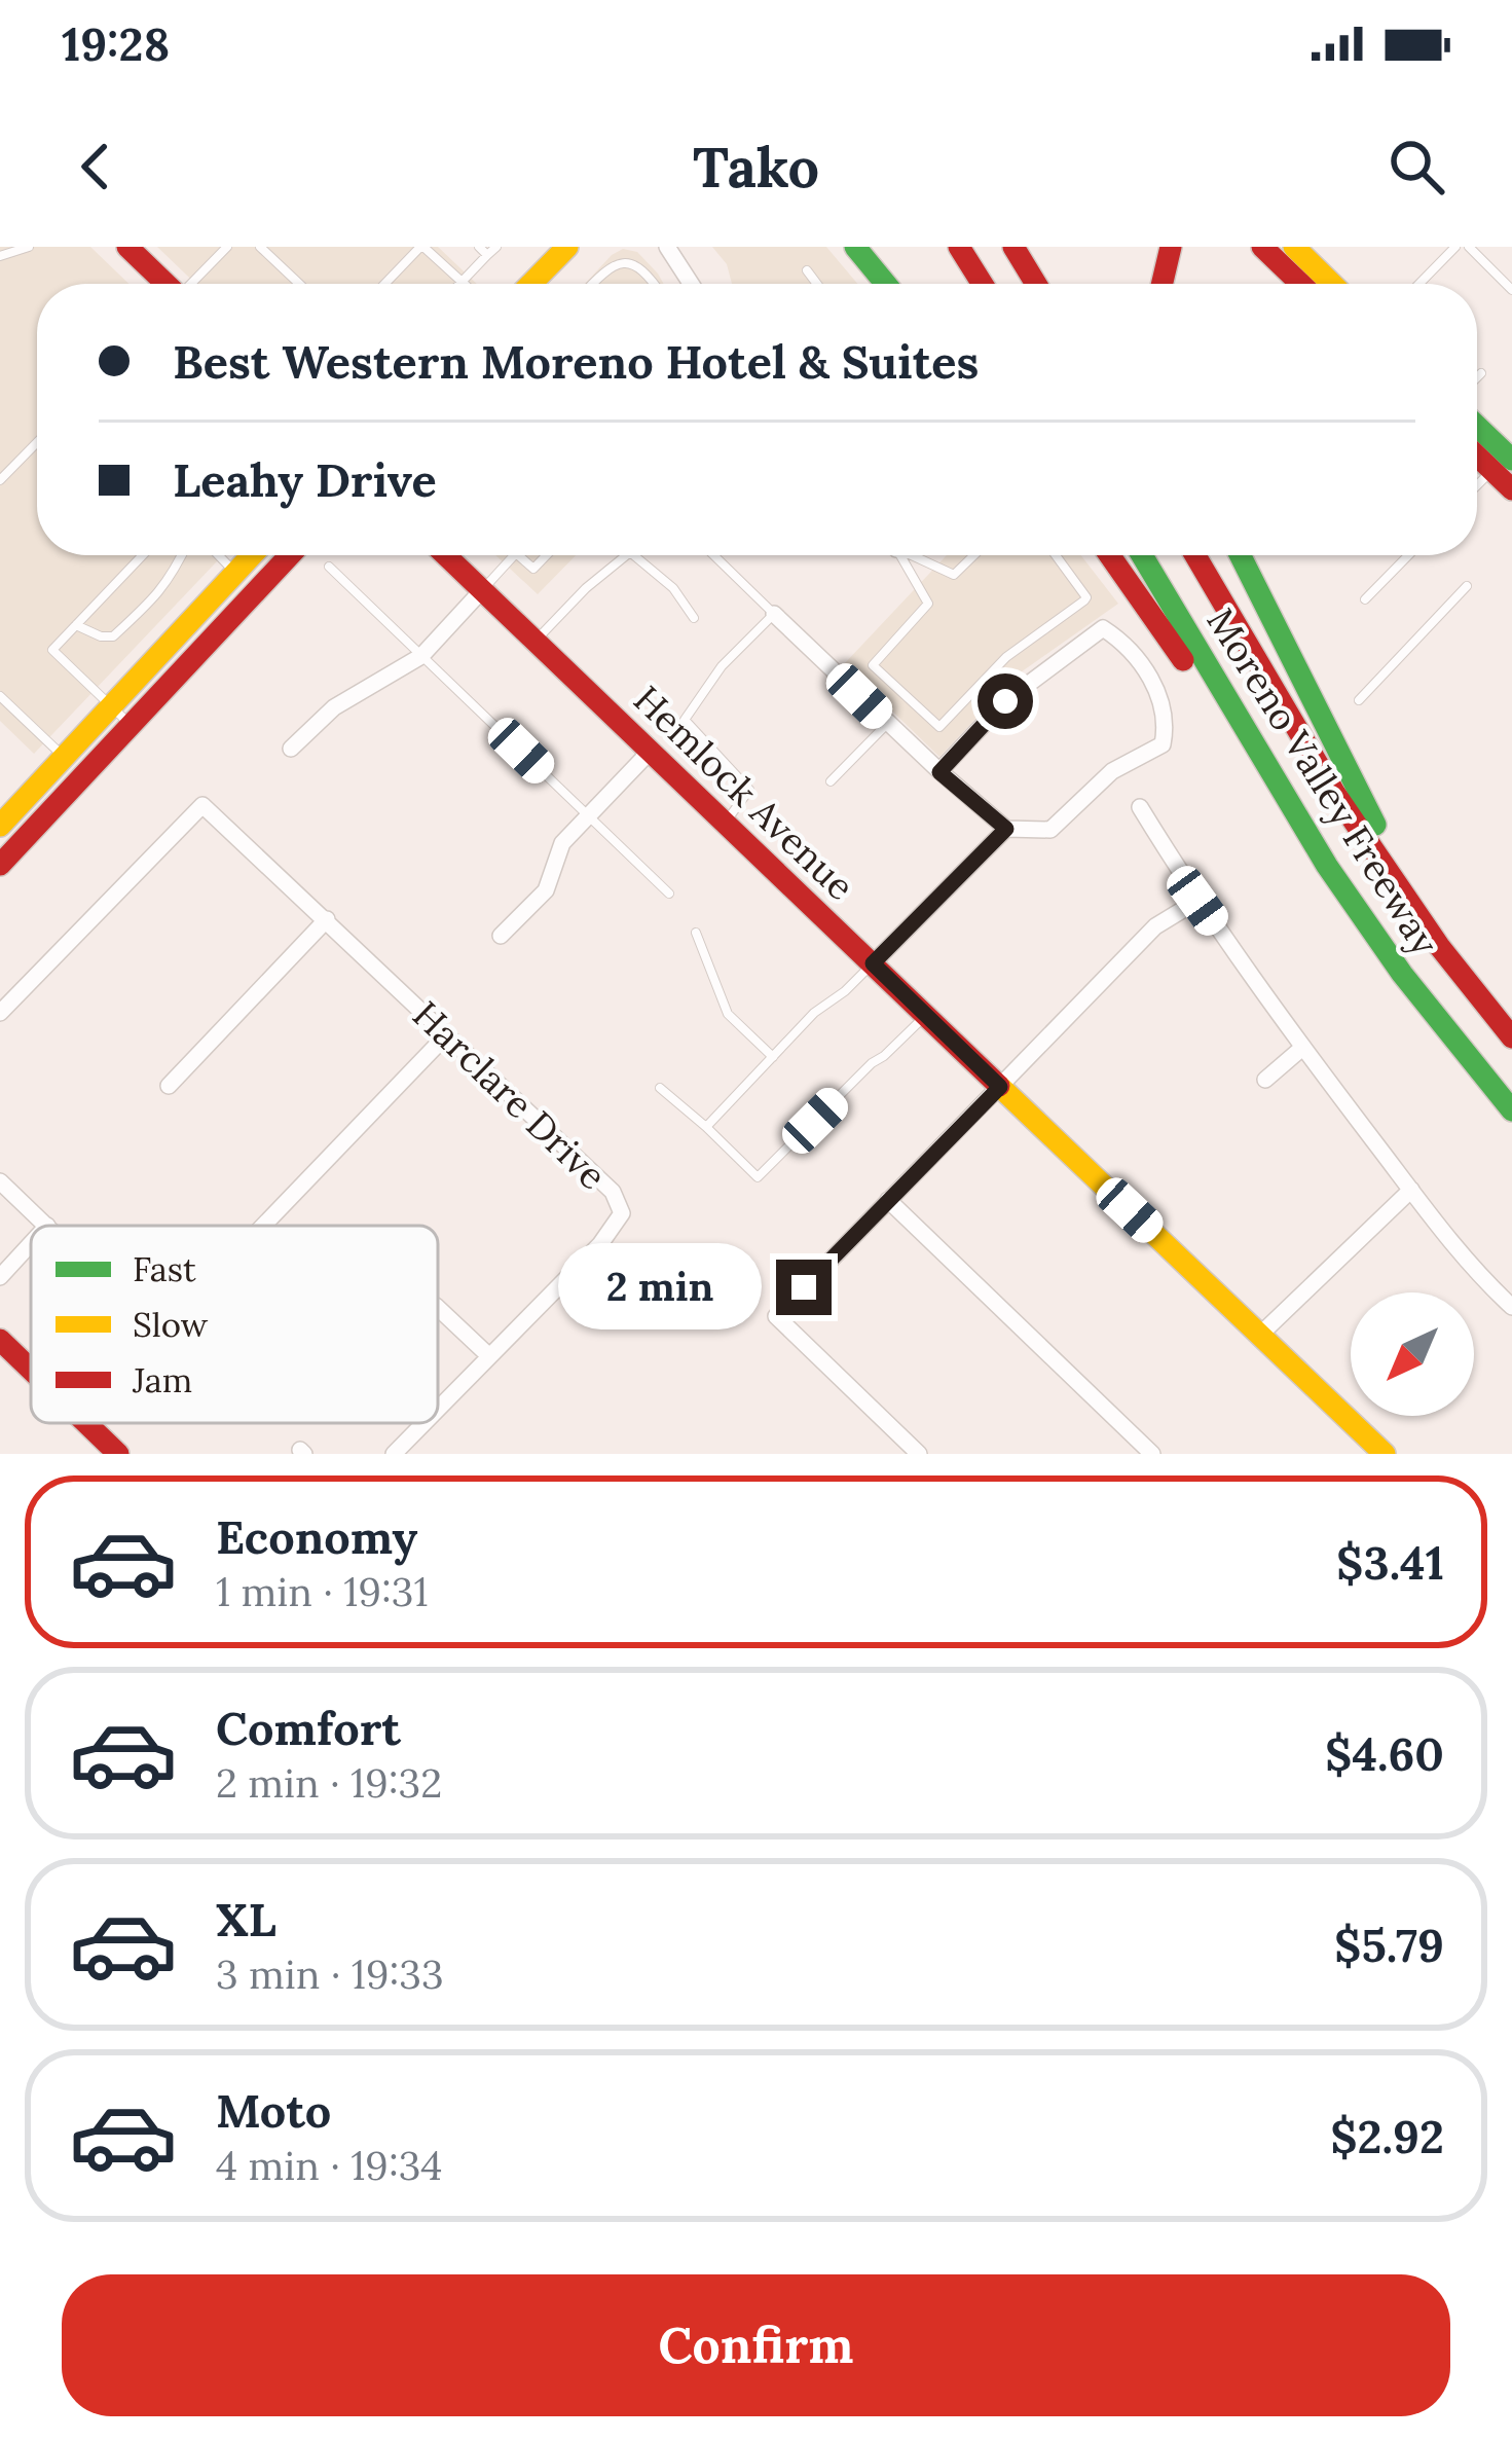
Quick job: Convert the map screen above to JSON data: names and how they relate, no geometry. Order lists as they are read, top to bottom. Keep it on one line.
{"streets":{"main road":["Moreno Valley Freeway","Hemlock Avenue"],"street":["Harclare Drive"]},"legend":["Fast","Slow","Jam"],"north":"bottom left","page":{"status":"19:28","header":"Tako","banner":["Best Western Moreno Hotel & Suites","Leahy Drive"],"bubble":"2 min","list":[{"name":"Economy","note":"1 min · 19:31","value":"$3.41"},{"name":"Comfort","note":"2 min · 19:32","value":"$4.60"},{"name":"XL","note":"3 min · 19:33","value":"$5.79"},{"name":"Moto","note":"4 min · 19:34","value":"$2.92"}],"buttons":"Confirm"}}
